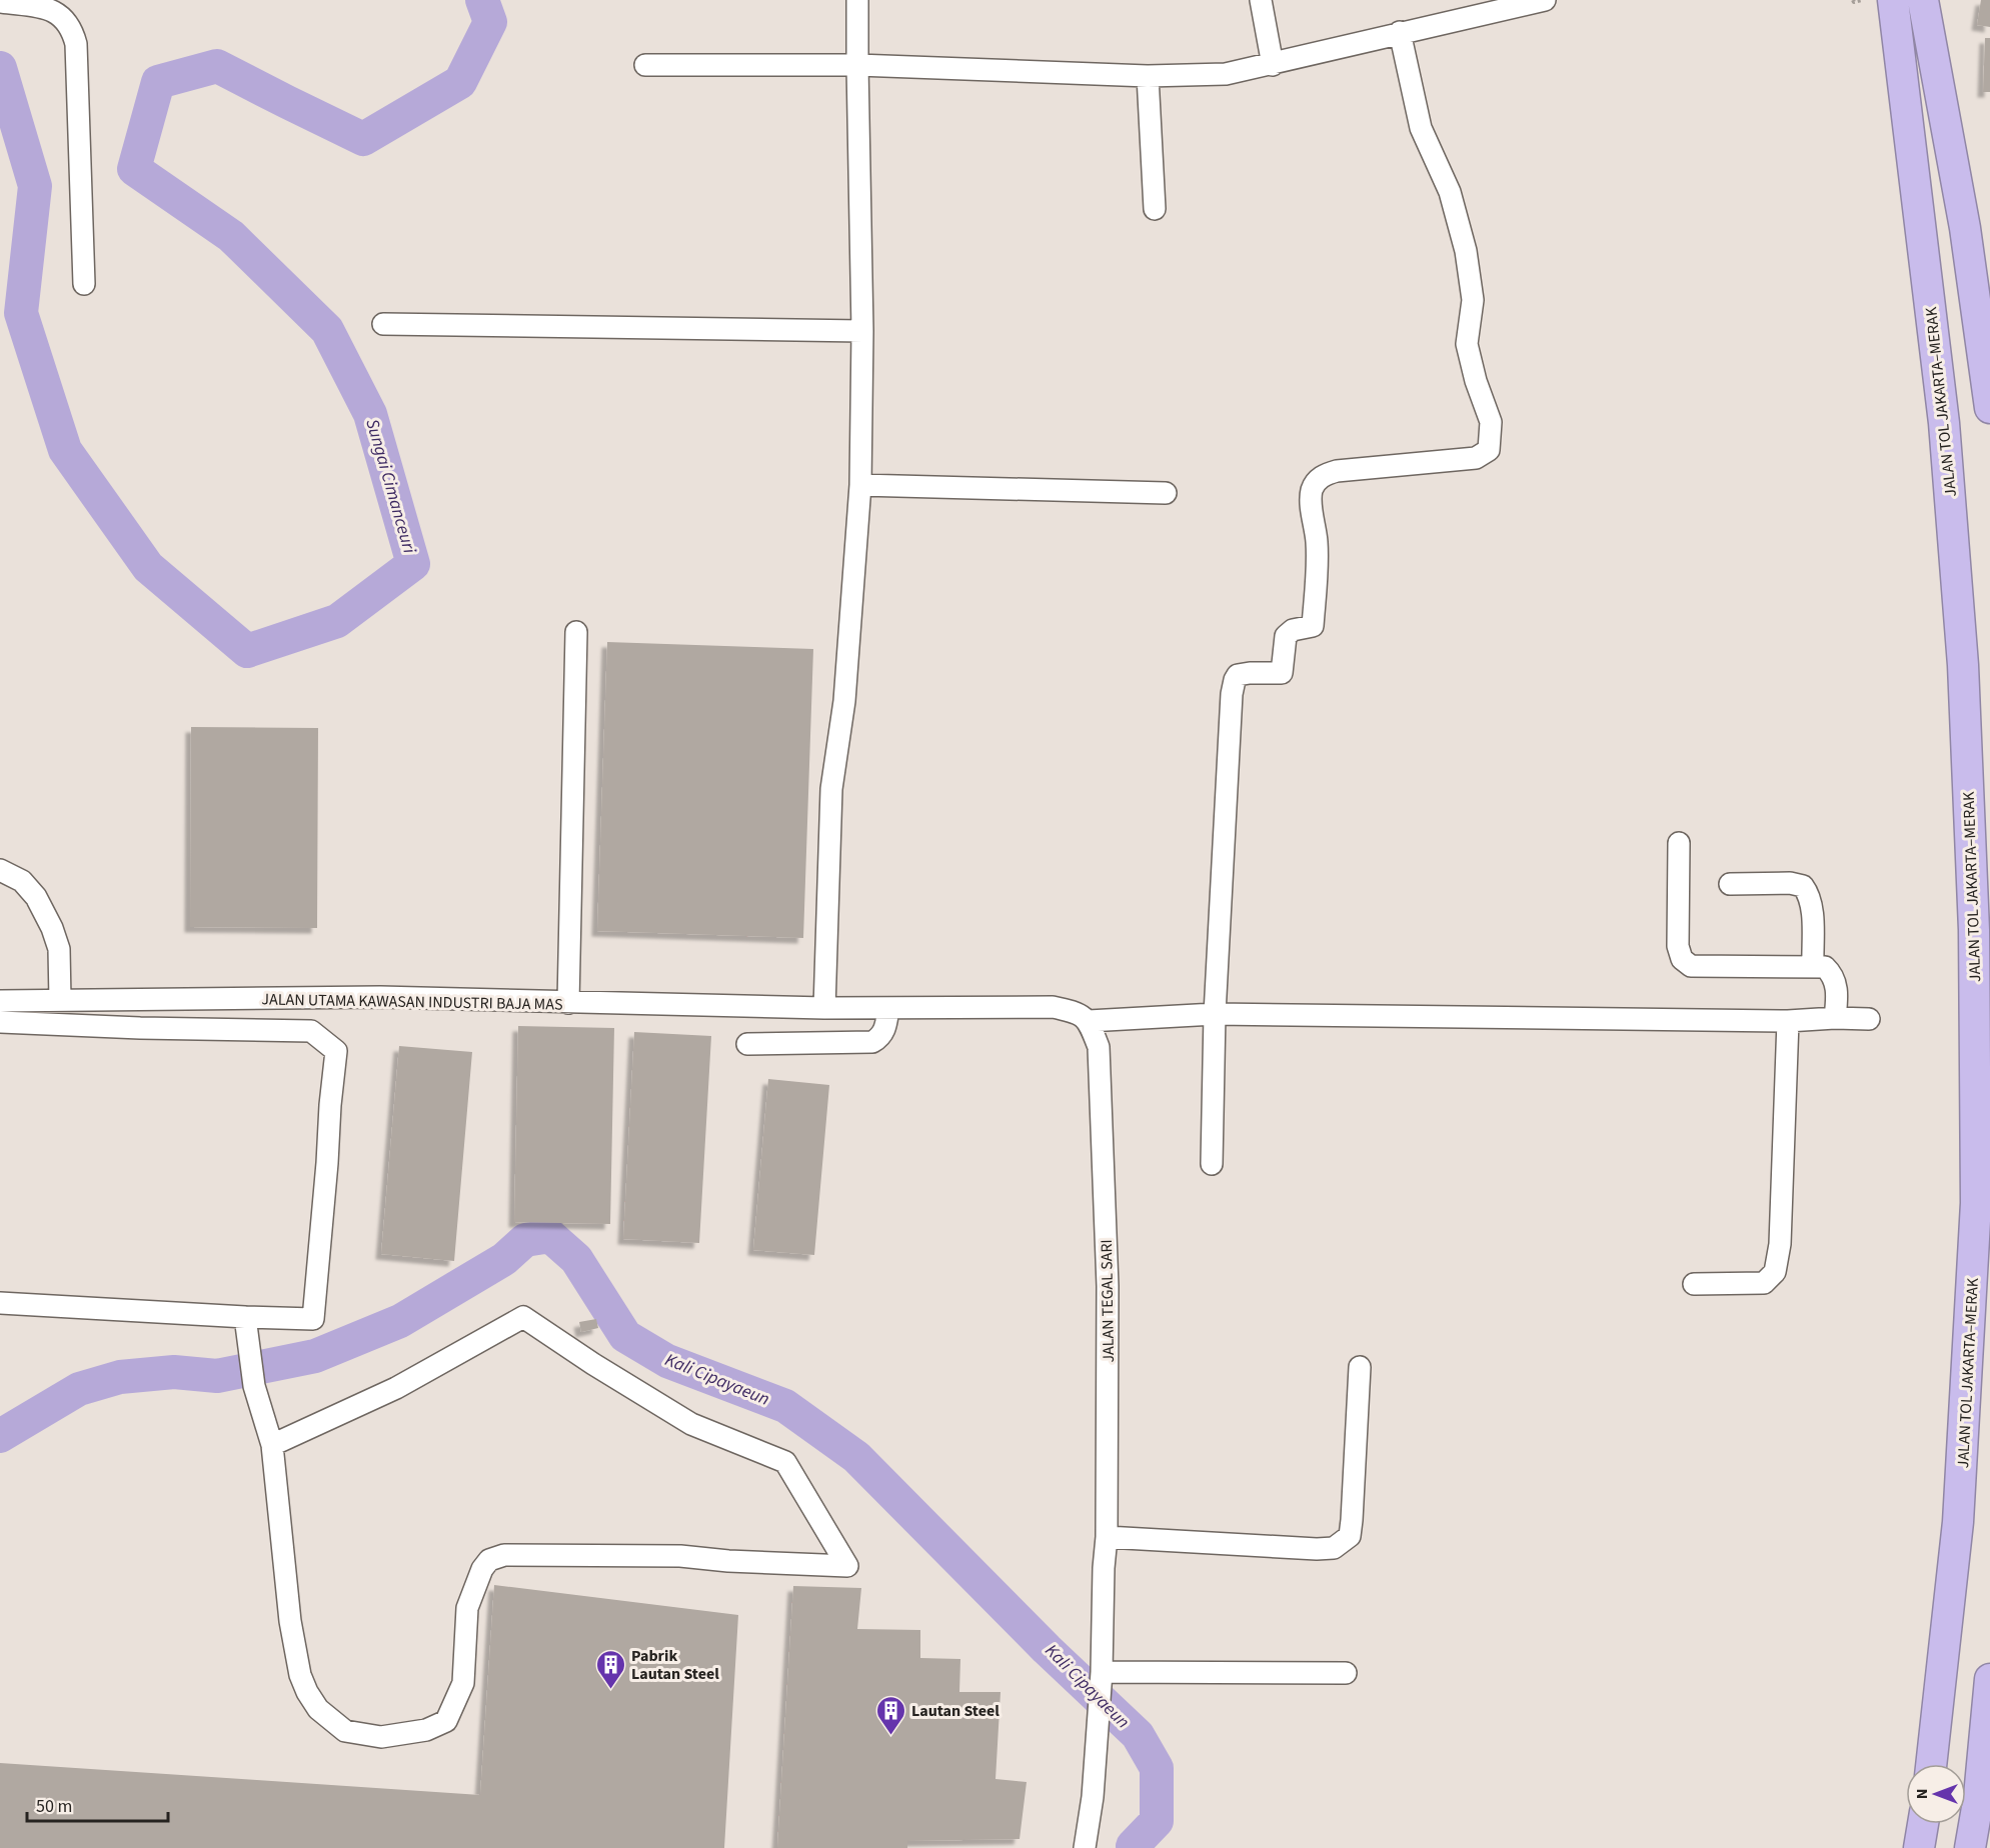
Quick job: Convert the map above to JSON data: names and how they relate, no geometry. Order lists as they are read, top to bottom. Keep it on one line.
{"streets":{"highway":["JALAN TOL JAKARTA–MERAK"],"street":["JALAN UTAMA KAWASAN INDUSTRI BAJA MAS","JALAN TEGAL SARI"]},"water":["Sungai Cimanceuri","Kali Cipayaeun"],"places":{"building":["Pabrik Lautan Steel","Lautan Steel"]},"scale_bar":"50 m","north":"left"}
